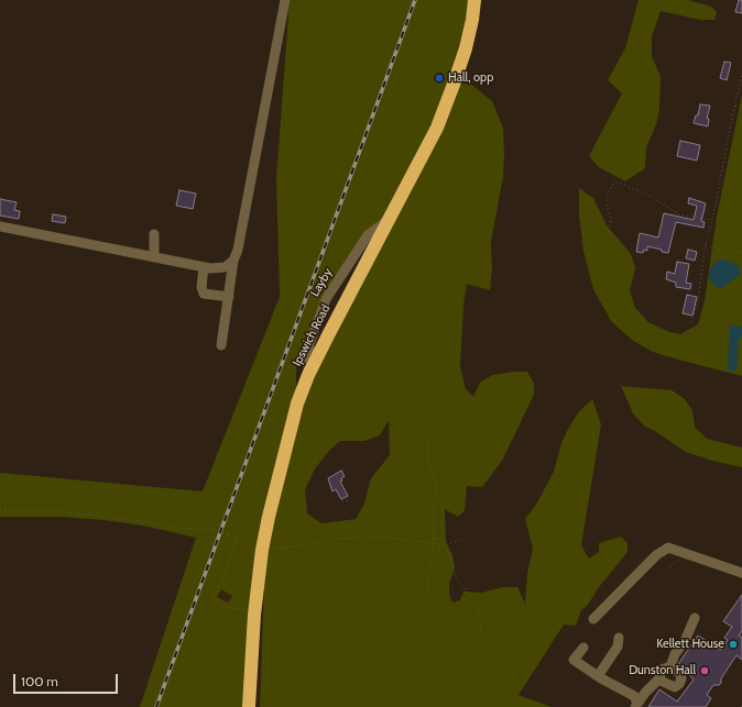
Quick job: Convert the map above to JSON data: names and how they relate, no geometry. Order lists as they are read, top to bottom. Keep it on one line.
{"streets":{"highway":["Ipswich Road"],"lane":["Layby"]},"crossings":[["Layby","Ipswich Road"]],"places":["Hall, opp","Kellett House","Dunston Hall"],"scale_bar":"100 m"}
